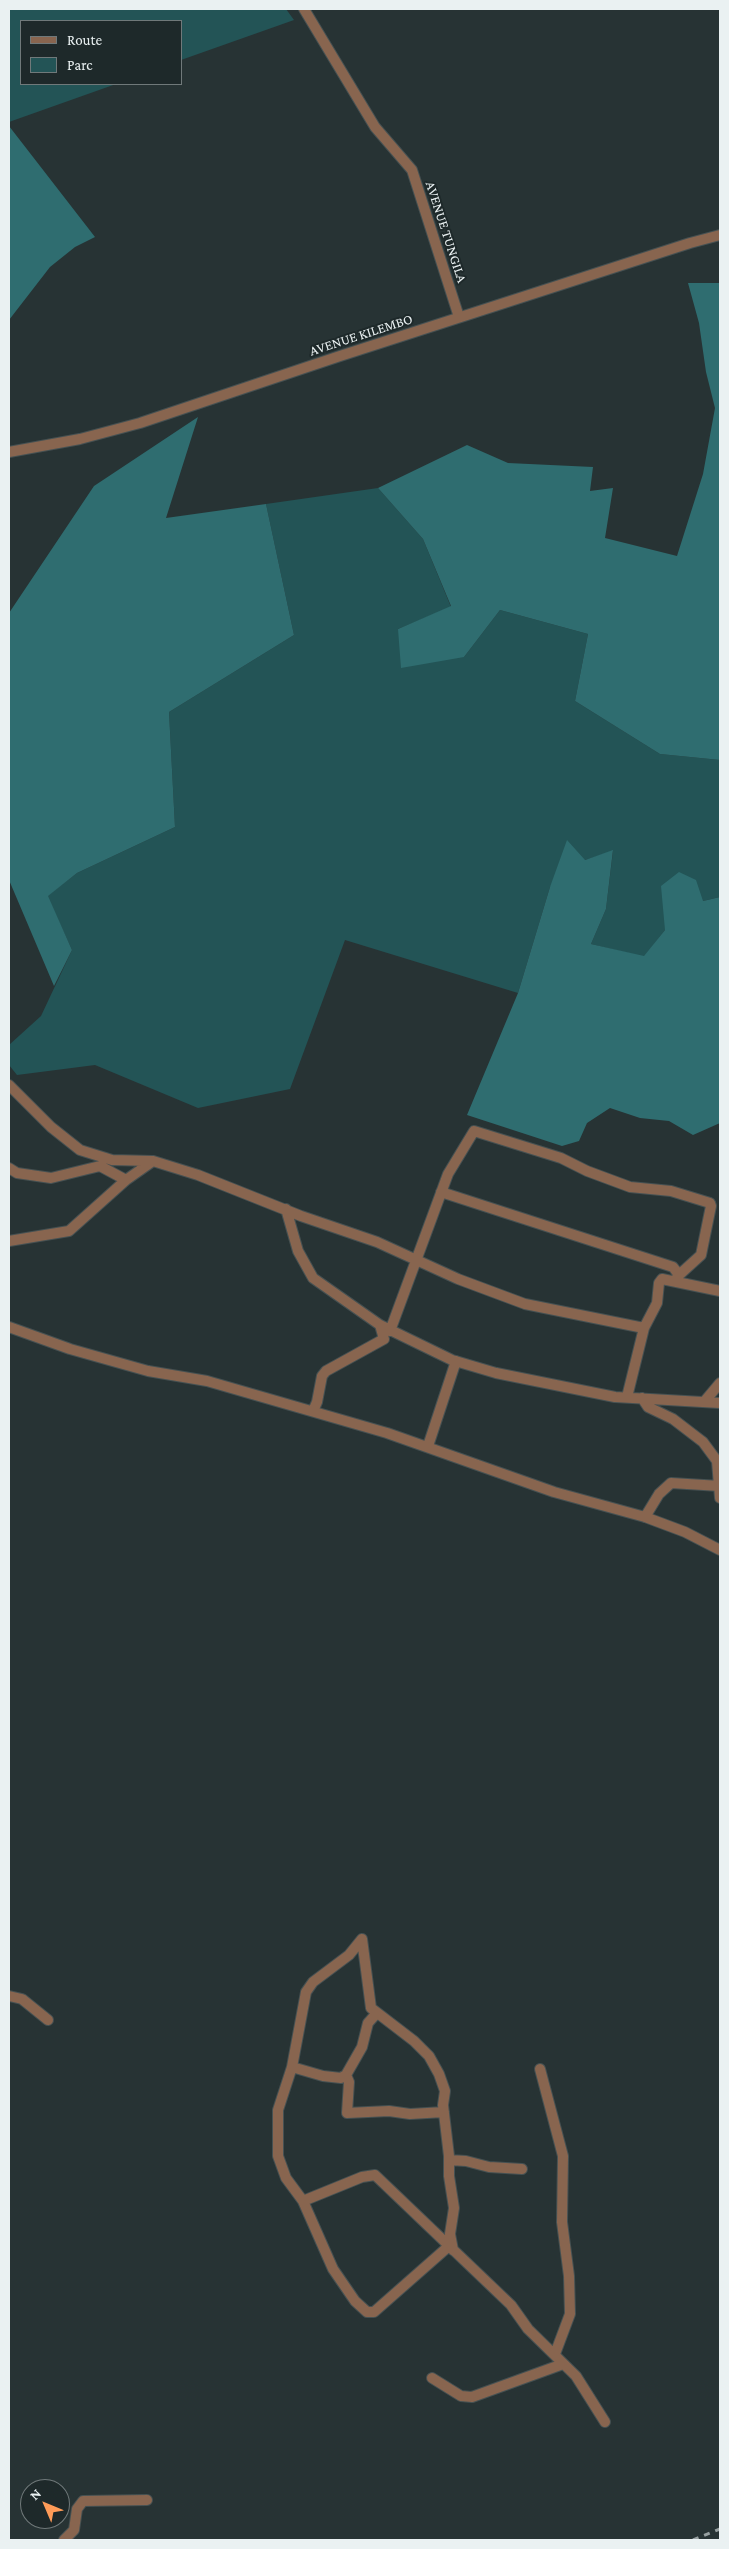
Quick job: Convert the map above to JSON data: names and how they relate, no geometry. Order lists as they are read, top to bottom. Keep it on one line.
{"streets":{"street":["AVENUE TUNGILA","AVENUE KILEMBO"]},"crossings":[["AVENUE TUNGILA","AVENUE KILEMBO"]],"legend":["Route","Parc"],"north":"top left"}
